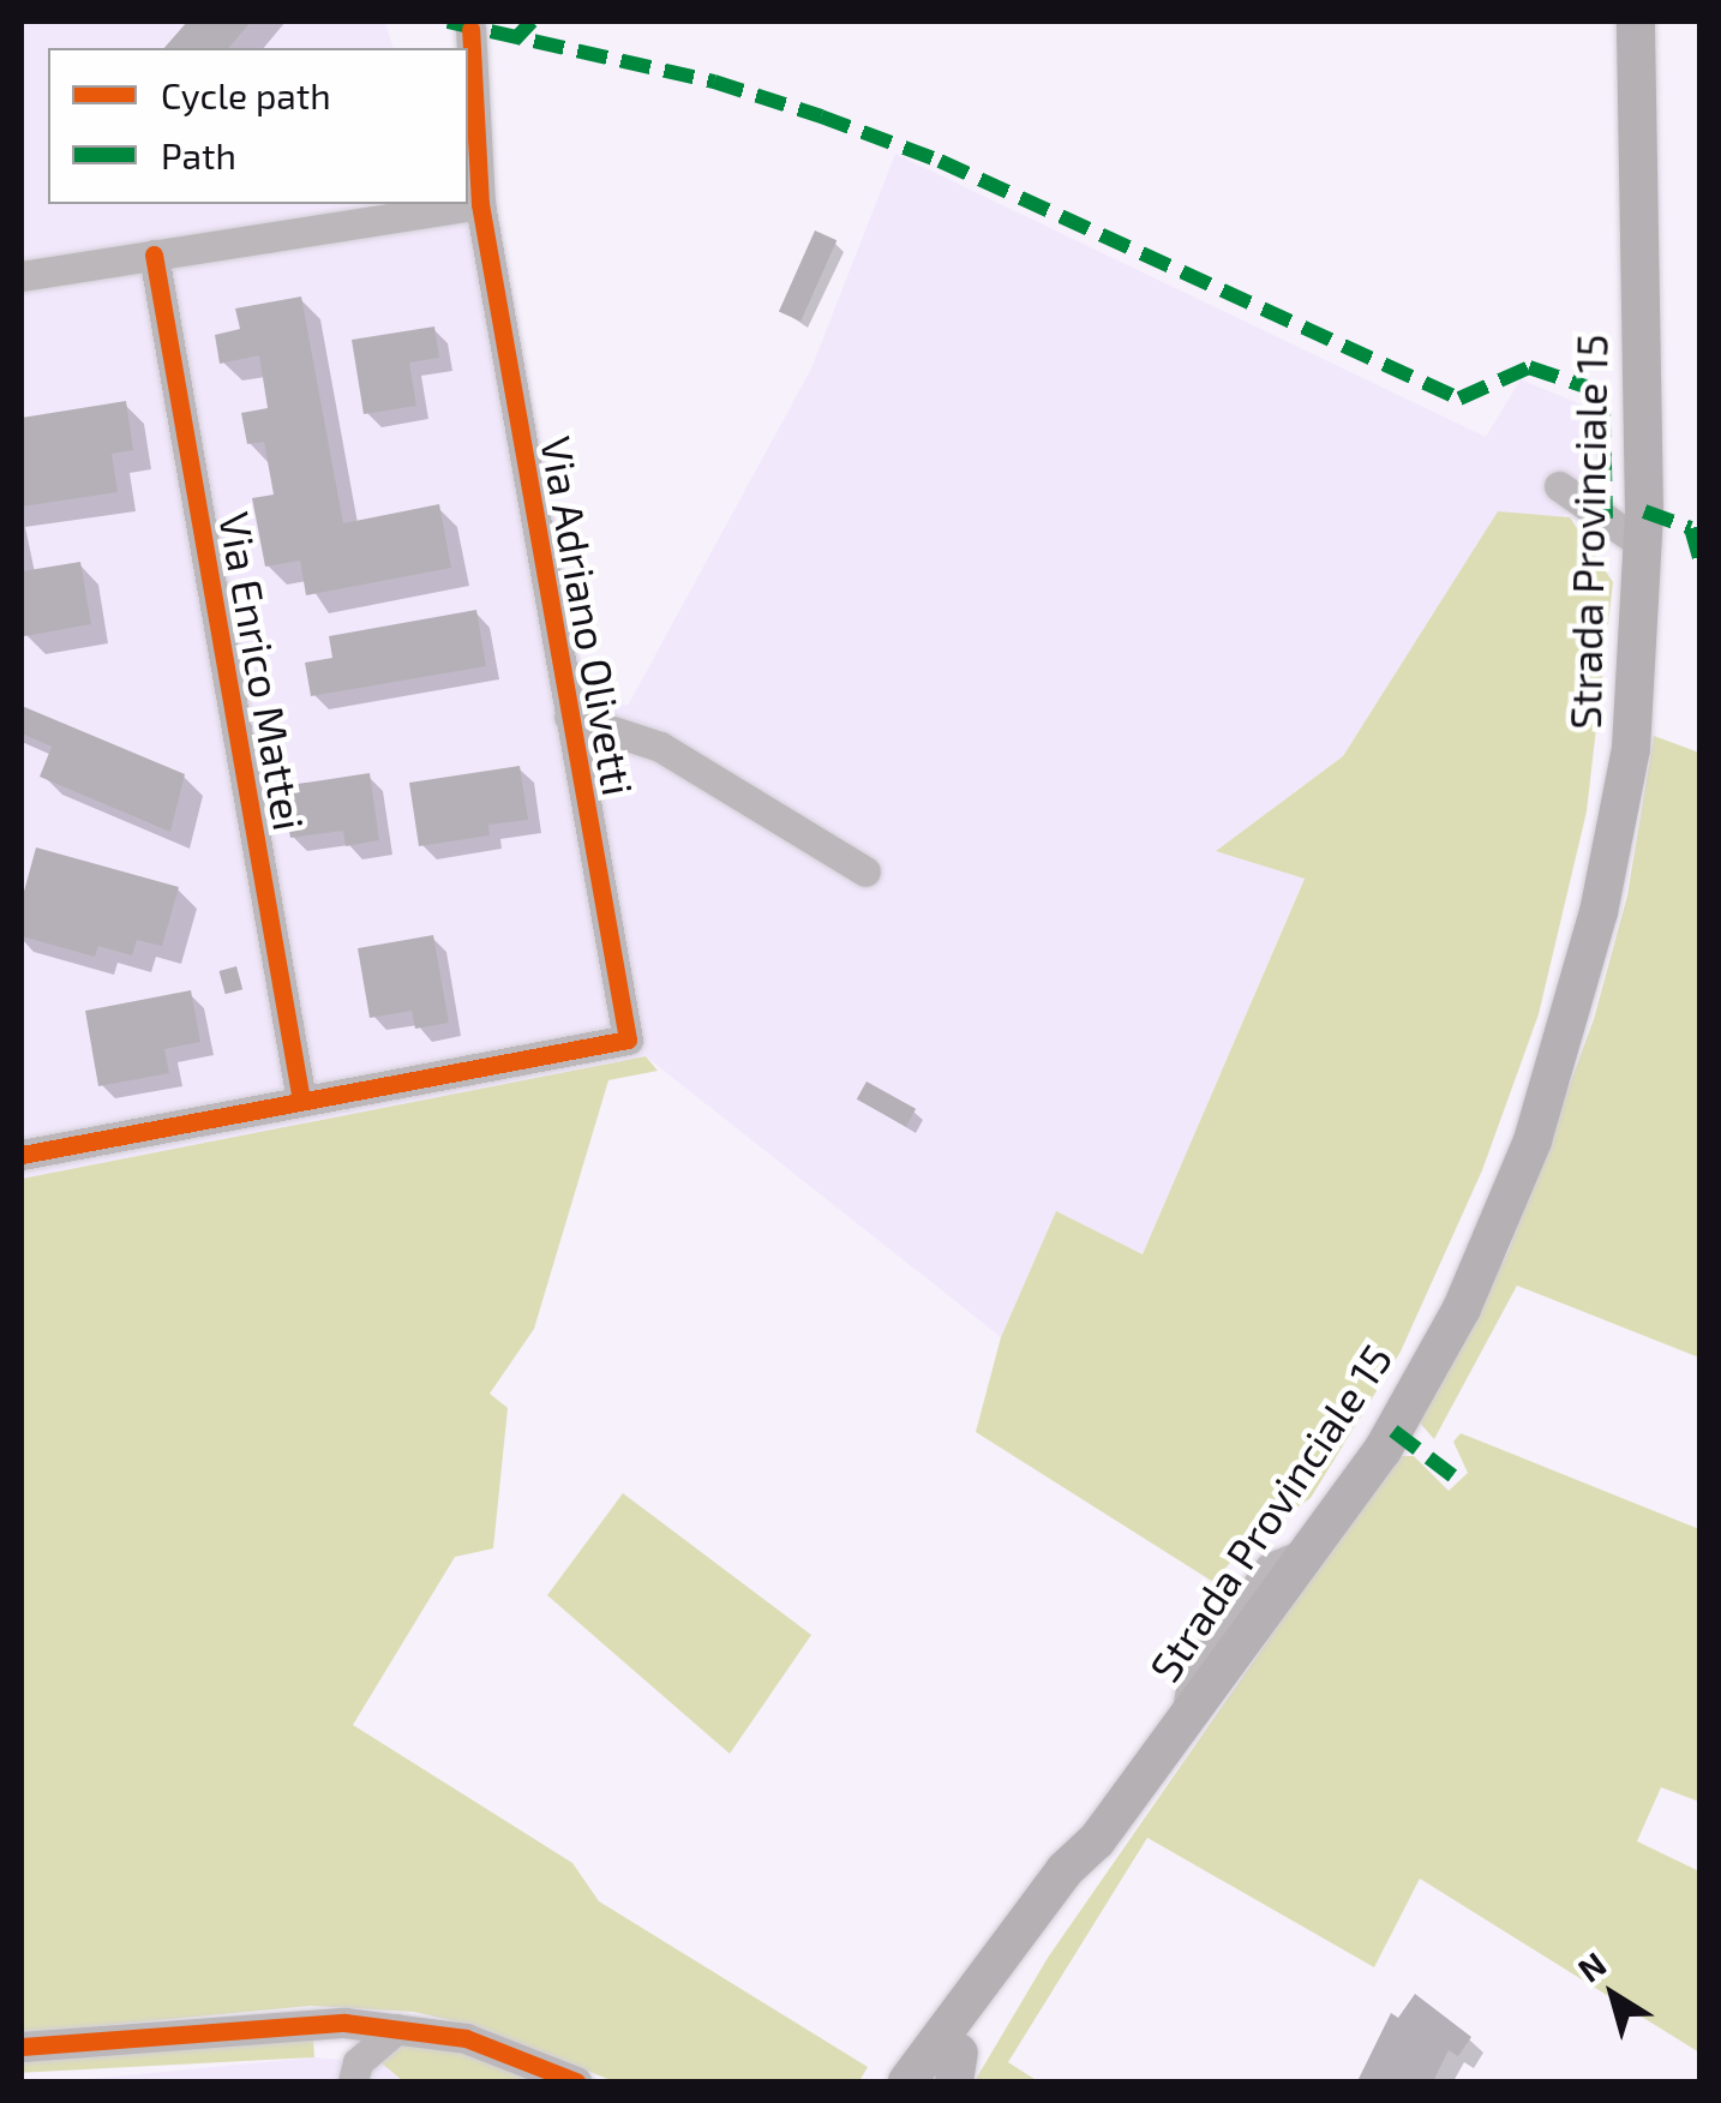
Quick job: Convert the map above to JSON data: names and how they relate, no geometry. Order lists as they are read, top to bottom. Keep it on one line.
{"streets":{"main road":["Strada Provinciale 15"],"street":["Via Adriano Olivetti","Via Enrico Mattei"]},"crossings":[["Via Adriano Olivetti","Via Enrico Mattei"]],"legend":["Cycle path","Path"],"north":"top left"}
